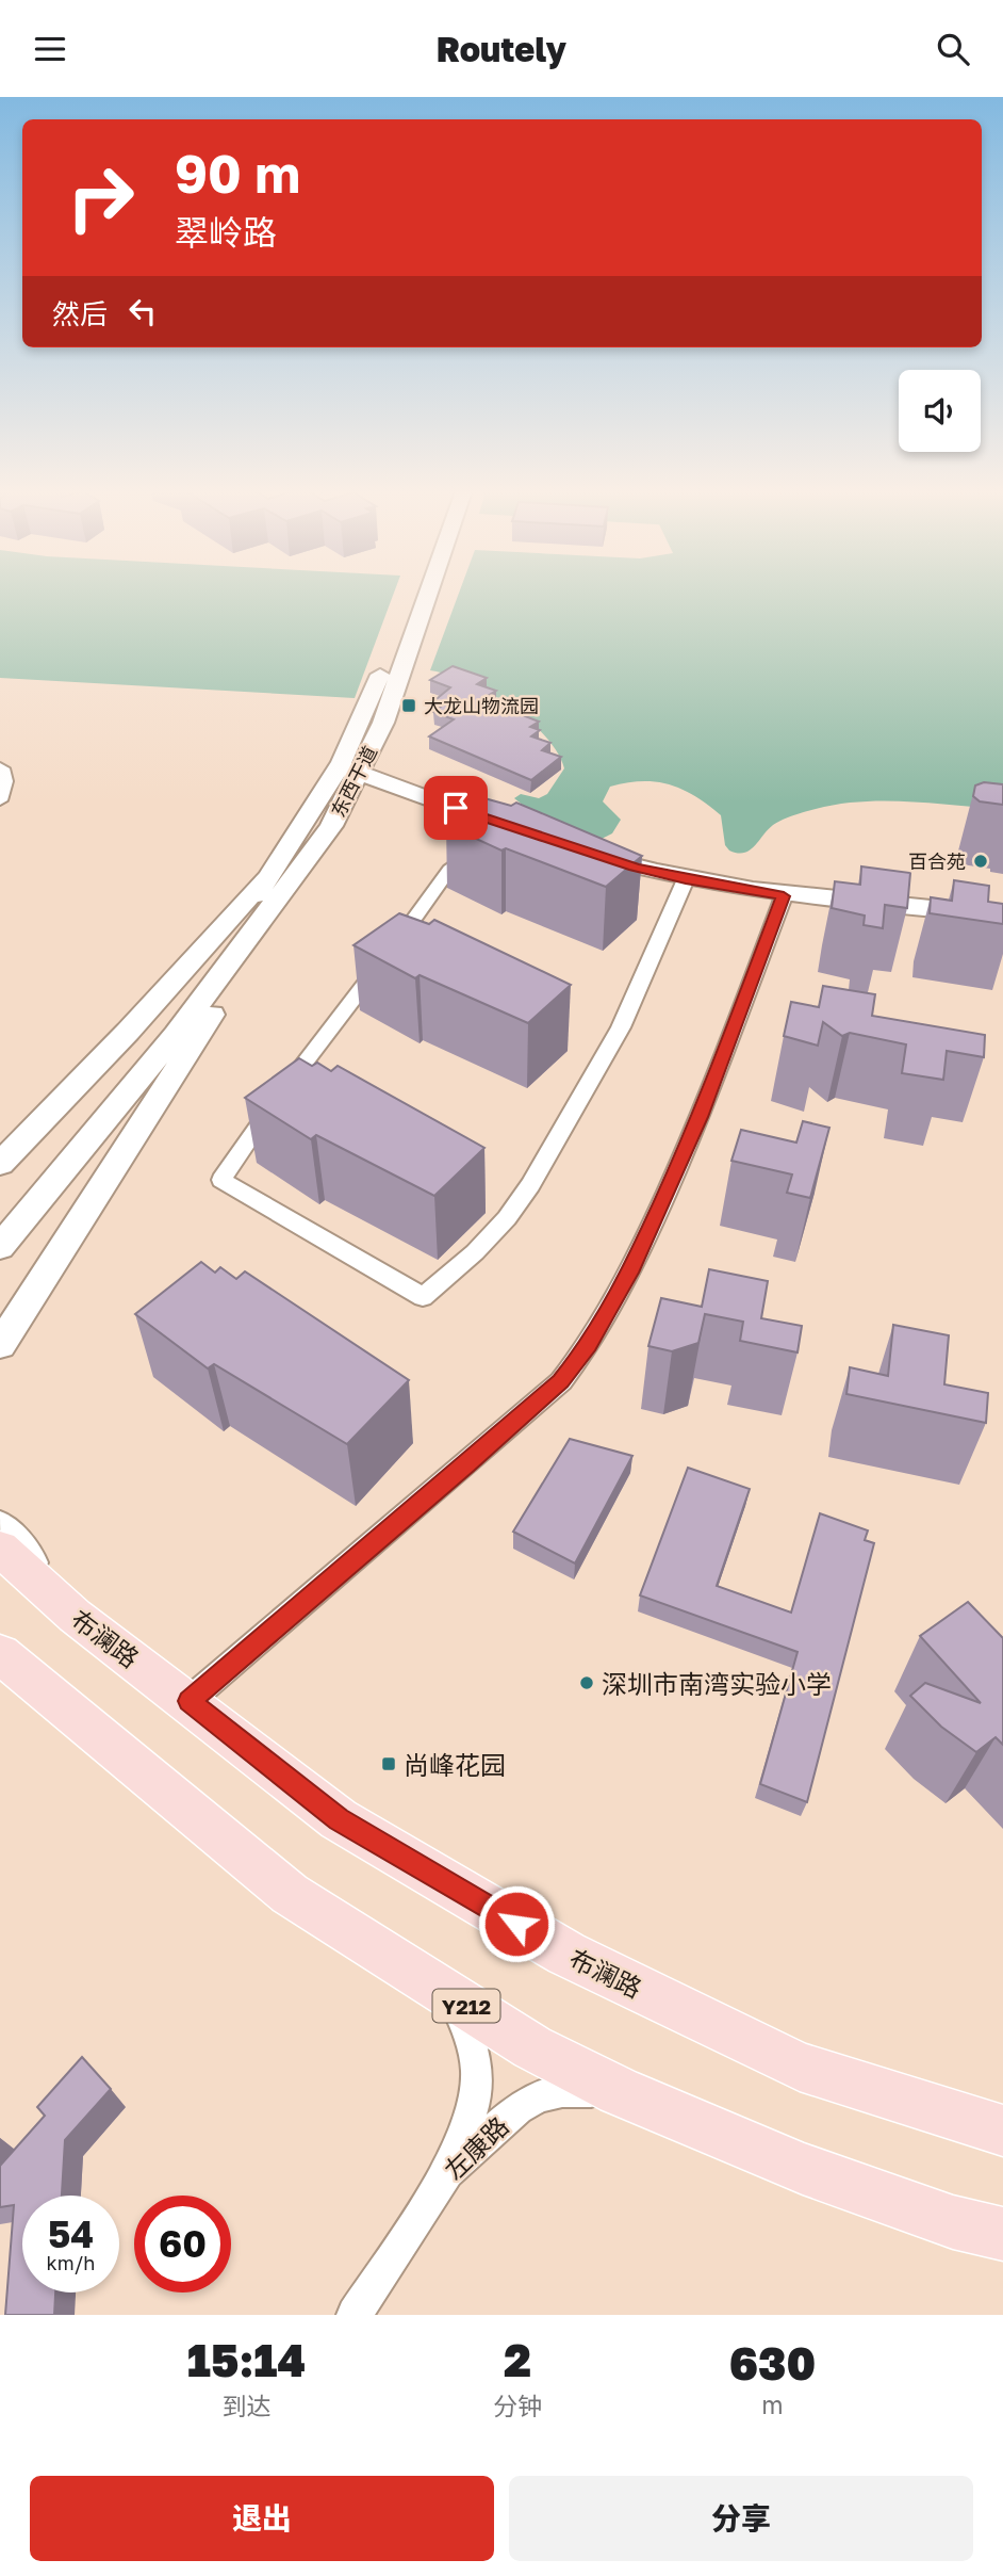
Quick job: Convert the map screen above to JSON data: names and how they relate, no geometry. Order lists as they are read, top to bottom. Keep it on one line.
{"streets":{"main road":["东西干道","布澜路","Y212"],"street":["左康路"]},"crossings":[["Y212","左康路"]],"places":{"transit":["大龙山物流园","尚峰花园"],"other":["百合苑","深圳市南湾实验小学"]},"page":{"header":"Routely","turn":["90 m","翠岭路"],"then":"然后","speed":"54 km/h","limit":"60","eta":["15:14","到达","2","分钟","630","m"],"buttons":["退出","分享"]}}
